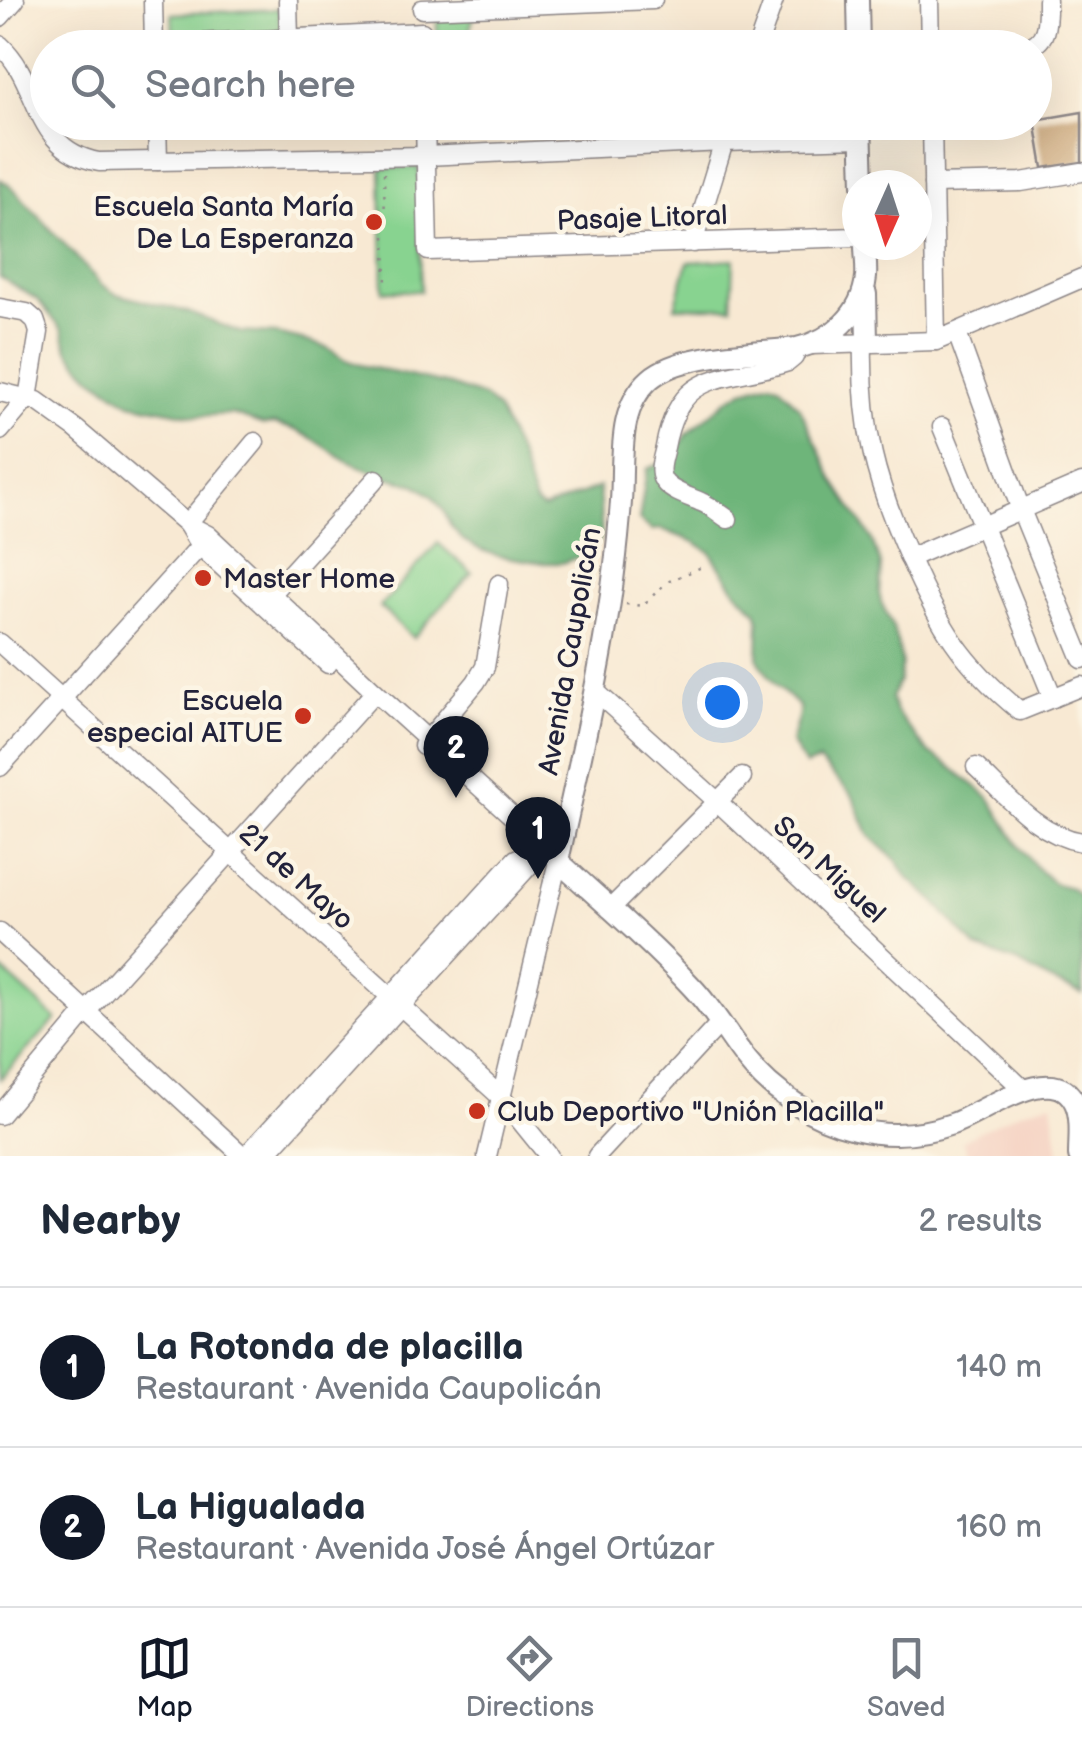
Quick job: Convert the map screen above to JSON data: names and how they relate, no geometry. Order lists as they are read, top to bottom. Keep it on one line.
{"streets":{"main road":["Avenida Caupolicán"],"street":["Pasaje Litoral","San Miguel","21 de Mayo"]},"crossings":[["Avenida Caupolicán","San Miguel"],["Avenida Caupolicán","21 de Mayo"]],"places":["Escuela Santa María De La Esperanza","Master Home","Escuela especial AITUE","Club Deportivo \"Unión Placilla\""],"north":"bottom","page":{"search":"Search here","pins":["2","1"],"heading":["Nearby","2 results"],"list":[{"mark":"1","name":"La Rotonda de placilla","note":"Restaurant · Avenida Caupolicán","value":"140 m"},{"mark":"2","name":"La Higualada","note":"Restaurant · Avenida José Ángel Ortúzar","value":"160 m"}],"nav":["Map","Directions","Saved"]}}
